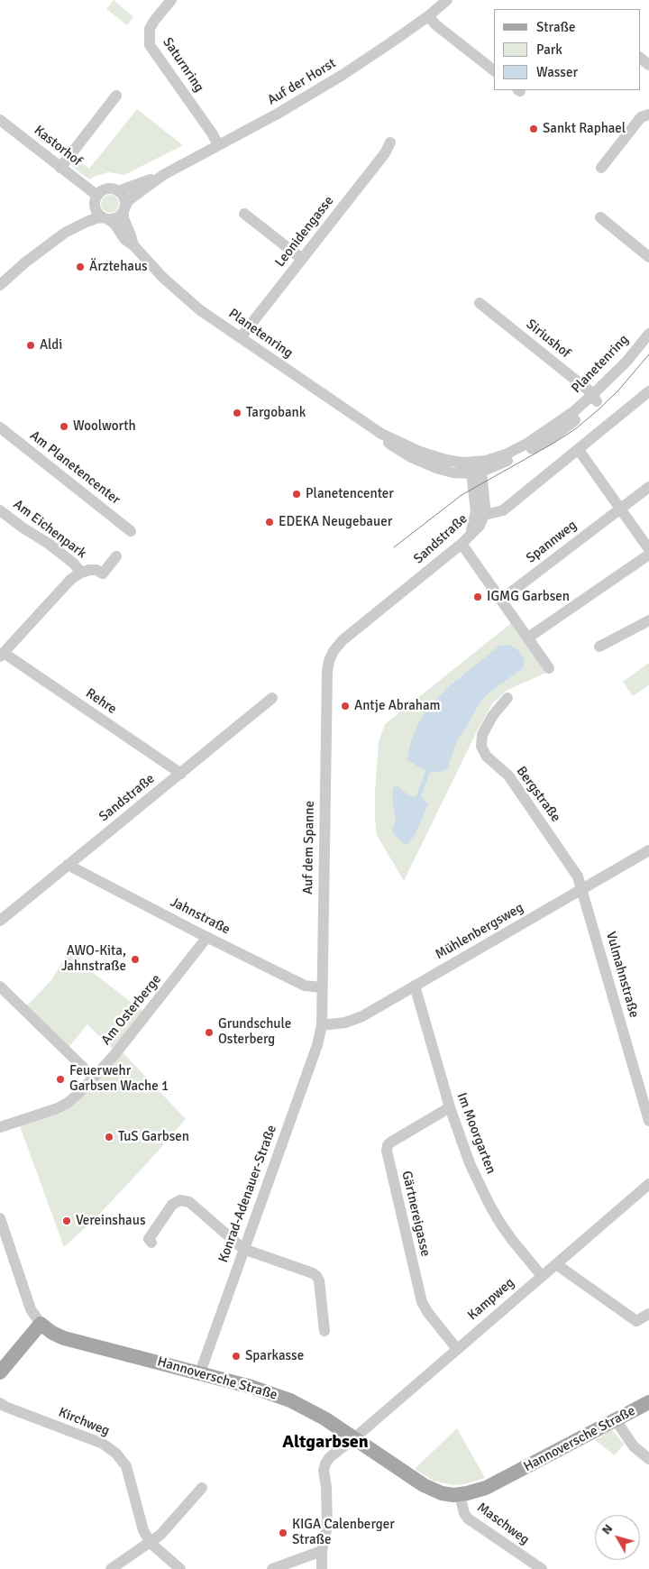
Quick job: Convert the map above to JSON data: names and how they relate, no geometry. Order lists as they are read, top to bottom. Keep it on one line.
{"streets":{"main road":["Hannoversche Straße"],"street":["Saturnring","Auf der Horst","Kastorhof","Leonidengasse","Planetenring","Siriushof","Am Planetencenter","Am Eichenpark","Sandstraße","Spannweg","Rehre","Bergstraße","Auf dem Spanne","Jahnstraße","Mühlenbergsweg","Vulmahnstraße","Am Osterberge","Im Moorgarten","Konrad-Adenauer-Straße","Gärtnereigasse","Kampweg","Kirchweg","Maschweg"]},"crossings":[["Saturnring","Auf der Horst"],["Auf der Horst","Kastorhof"],["Auf der Horst","Planetenring"],["Kastorhof","Planetenring"],["Leonidengasse","Planetenring"],["Planetenring","Siriushof"],["Am Eichenpark","Rehre"],["Sandstraße","Rehre"],["Sandstraße","Auf dem Spanne"],["Sandstraße","Jahnstraße"],["Bergstraße","Mühlenbergsweg"],["Bergstraße","Vulmahnstraße"],["Auf dem Spanne","Jahnstraße"],["Auf dem Spanne","Mühlenbergsweg"],["Auf dem Spanne","Konrad-Adenauer-Straße"],["Jahnstraße","Am Osterberge"],["Mühlenbergsweg","Vulmahnstraße"],["Mühlenbergsweg","Im Moorgarten"],["Mühlenbergsweg","Konrad-Adenauer-Straße"],["Im Moorgarten","Gärtnereigasse"],["Im Moorgarten","Kampweg"],["Konrad-Adenauer-Straße","Hannoversche Straße"],["Gärtnereigasse","Kampweg"],["Kampweg","Hannoversche Straße"],["Hannoversche Straße","Maschweg"]],"districts":["Altgarbsen"],"places":["Sankt Raphael","Ärztehaus","Aldi","Targobank","Woolworth","Planetencenter","EDEKA Neugebauer","IGMG Garbsen","Antje Abraham","AWO-Kita, Jahnstraße","Grundschule Osterberg","Feuerwehr Garbsen Wache 1","TuS Garbsen","Vereinshaus","Sparkasse","KIGA Calenberger Straße"],"legend":["Straße","Park","Wasser"],"north":"top left"}
